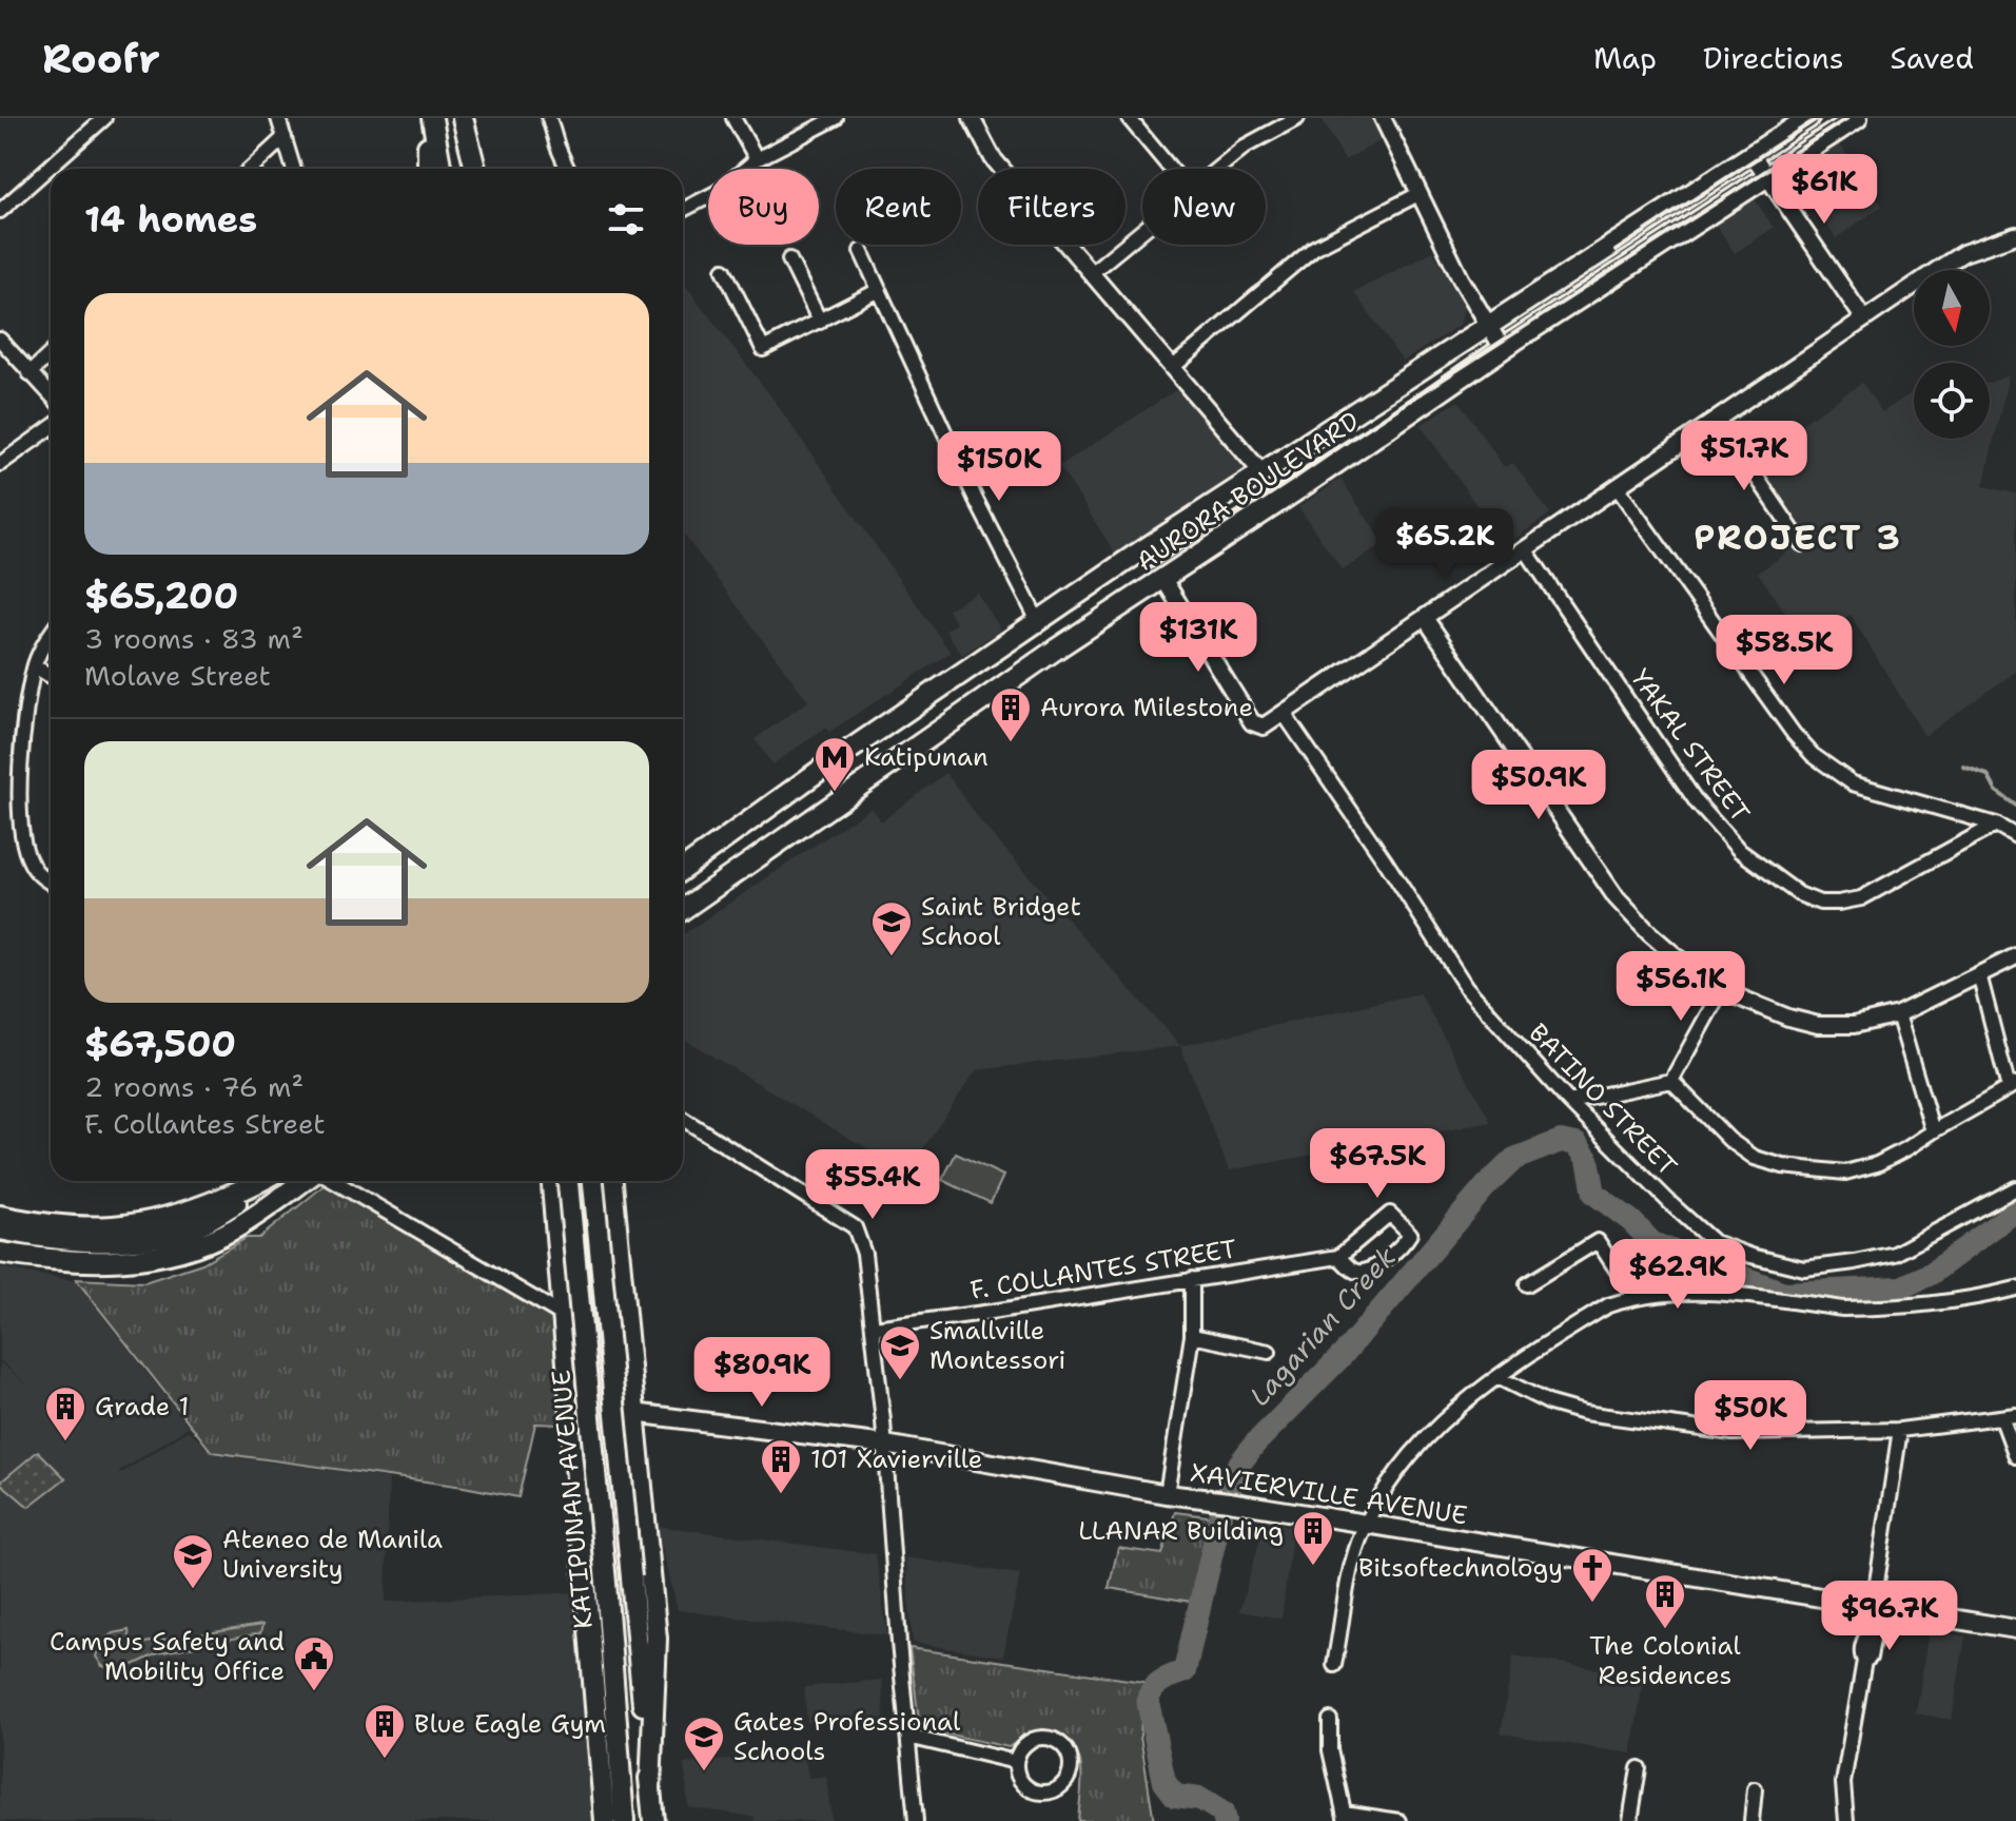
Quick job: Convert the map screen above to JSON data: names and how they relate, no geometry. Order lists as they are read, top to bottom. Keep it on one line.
{"streets":{"main road":["AURORA BOULEVARD","XAVIERVILLE AVENUE","KATIPUNAN AVENUE"],"street":["YAKAL STREET","BATINO STREET","F. COLLANTES STREET"]},"crossings":[["XAVIERVILLE AVENUE","KATIPUNAN AVENUE"]],"districts":["PROJECT 3"],"water":["Lagarian Creek"],"places":{"building":["Aurora Milestone","Grade 1","101 Xavierville","LLANAR Building","The Colonial Residences","Blue Eagle Gym"],"metro station":["Katipunan"],"school or university":["Saint Bridget School","Smallville Montessori","Ateneo de Manila University","Gates Professional Schools"],"church":["Bitsoftechnology"],"public building":["Campus Safety and Mobility Office"]},"north":"bottom","page":{"header":"Roofr","nav":["Map","Directions","Saved"],"price":["$61K","$51.7K","$150K","$65.2K","$131K","$58.5K","$50.9K","$56.1K","$67.5K","$55.4K","$62.9K","$80.9K","$50K","$96.7K"],"chip":["Buy","Rent","Filters","New"],"heading":"14 homes","list":[{"name":"$65,200","note":"3 rooms · 83 m² · Molave Street"},{"name":"$67,500","note":"2 rooms · 76 m² · F. Collantes Street"}]}}
